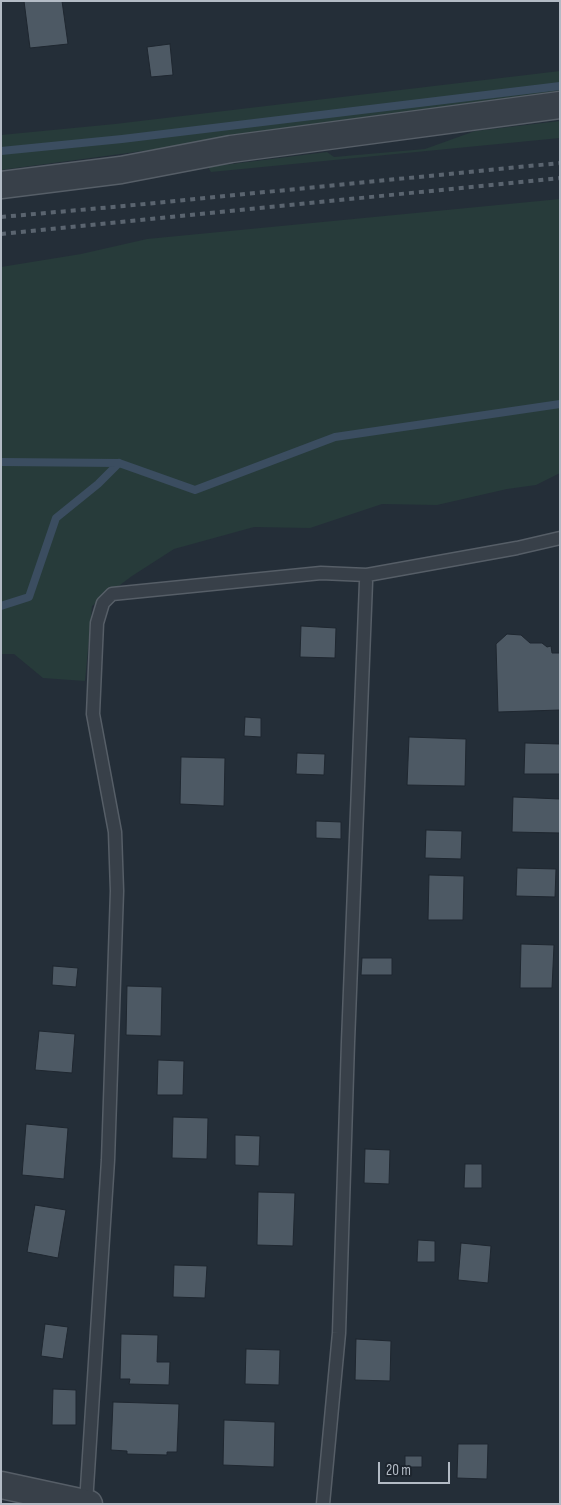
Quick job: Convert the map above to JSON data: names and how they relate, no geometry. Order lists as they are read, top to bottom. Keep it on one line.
{"scale_bar":"20 m"}
